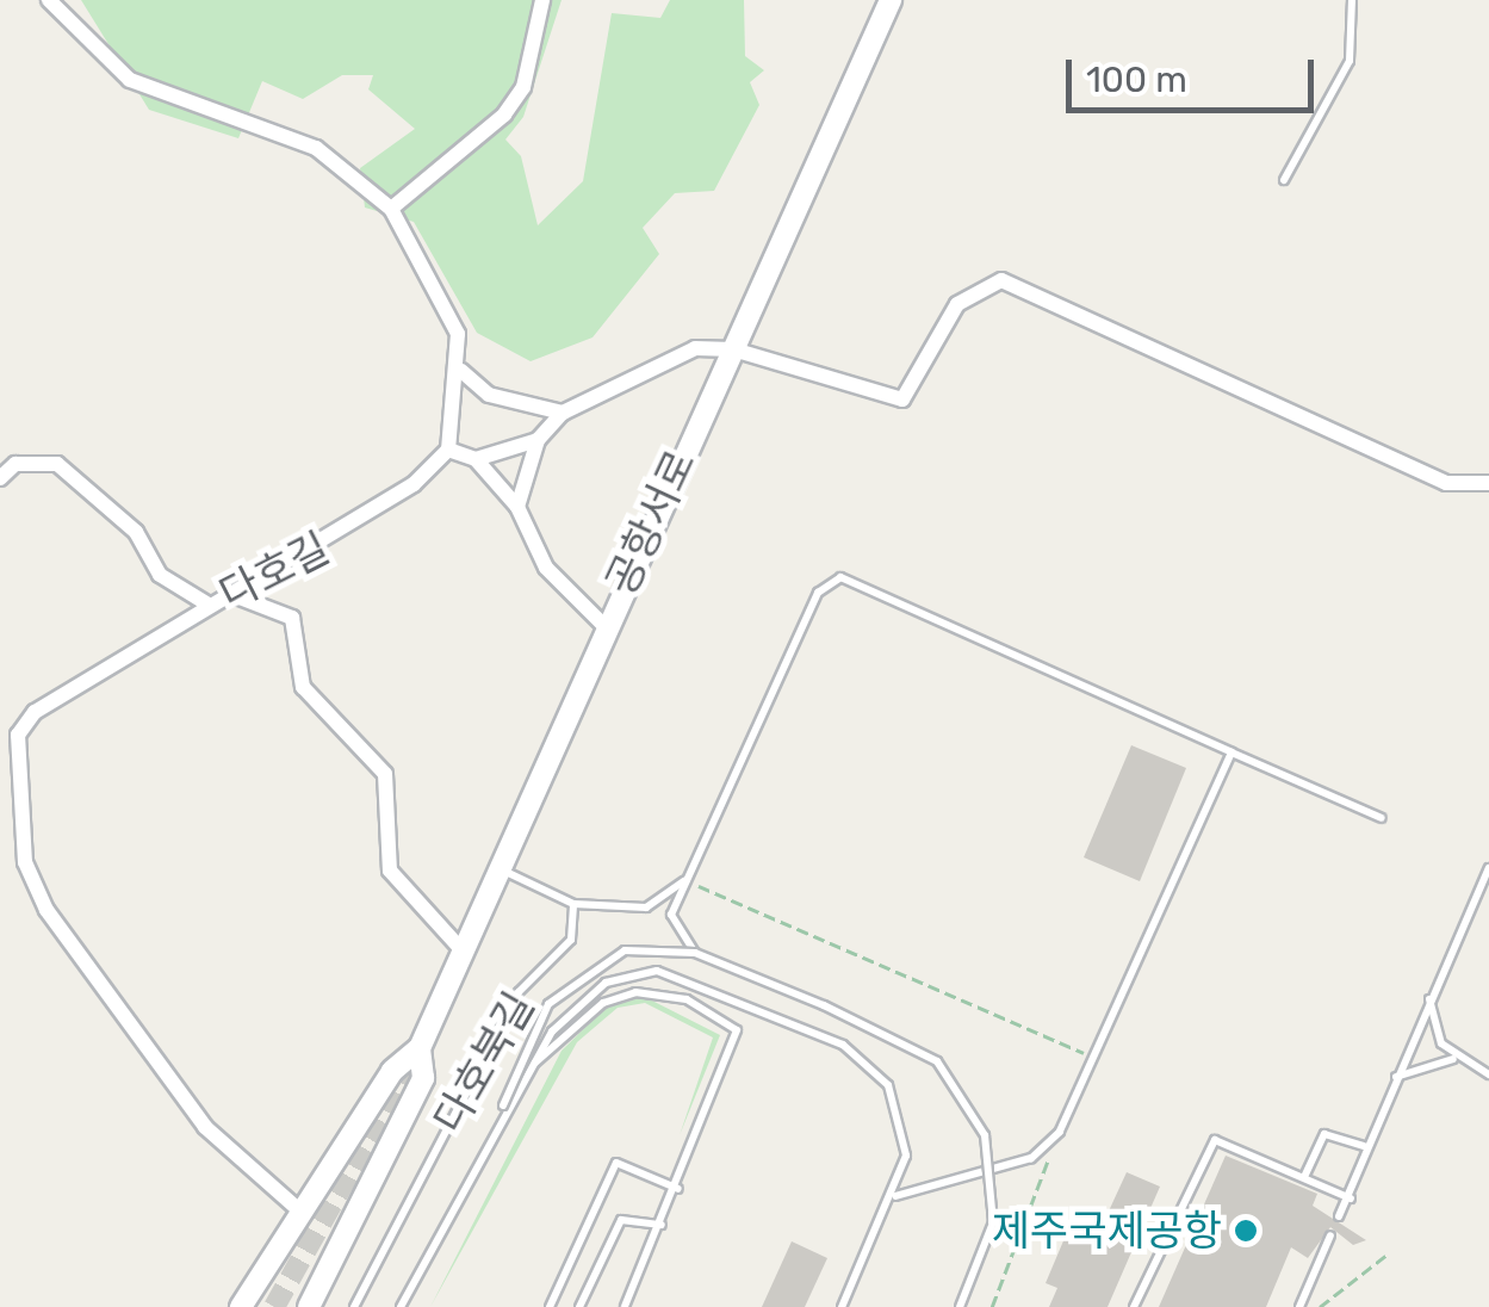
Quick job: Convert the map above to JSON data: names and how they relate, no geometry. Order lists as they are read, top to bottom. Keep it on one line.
{"streets":{"street":["공항서로","다호길"],"lane":["다호북길"]},"places":["제주국제공항"],"scale_bar":"100 m"}
